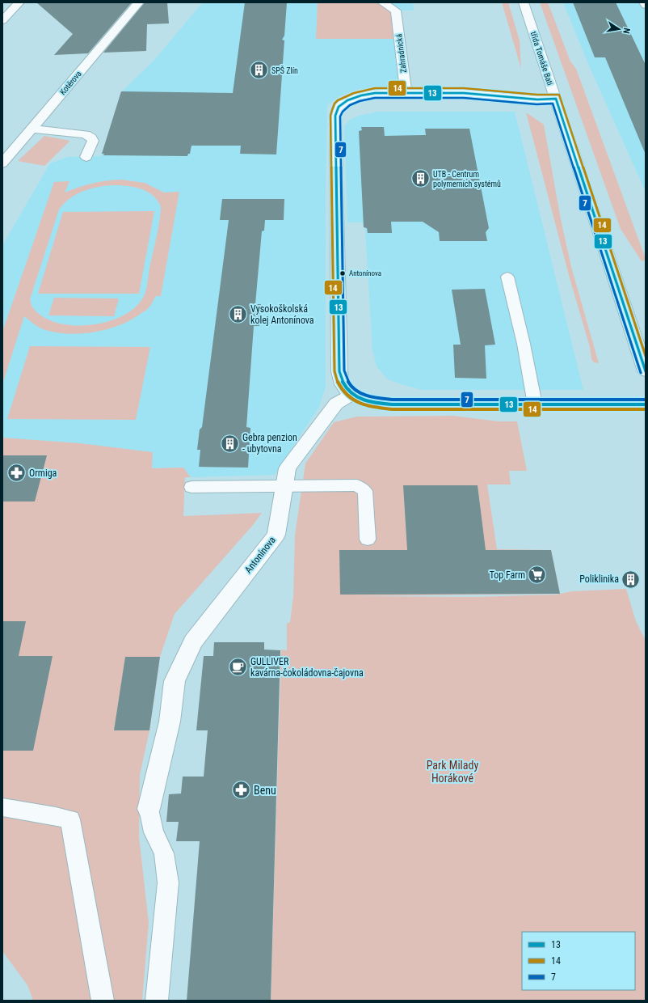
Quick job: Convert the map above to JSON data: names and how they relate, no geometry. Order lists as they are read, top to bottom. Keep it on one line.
{"streets":{"street":["Zahradnická","třída Tomáše Bati","Kotěrova","Antonínova"]},"parks":["Park Milady Horákové"],"places":{"building":["SPŠ Zlín","UTB - Centrum polymerních systémů","Vysokoškolská kolej Antonínova","Gebra penzion - ubytovna","Poliklinika"],"other":["Antonínova"],"pharmacy":["Ormiga","Benu"],"supermarket":["Top Farm"],"cafe":["GULLIVER kavárna-čokoládovna-čajovna"]},"lines":["transit line 14","transit line 13","transit line 7"],"legend":["13","14","7"],"north":"right"}
